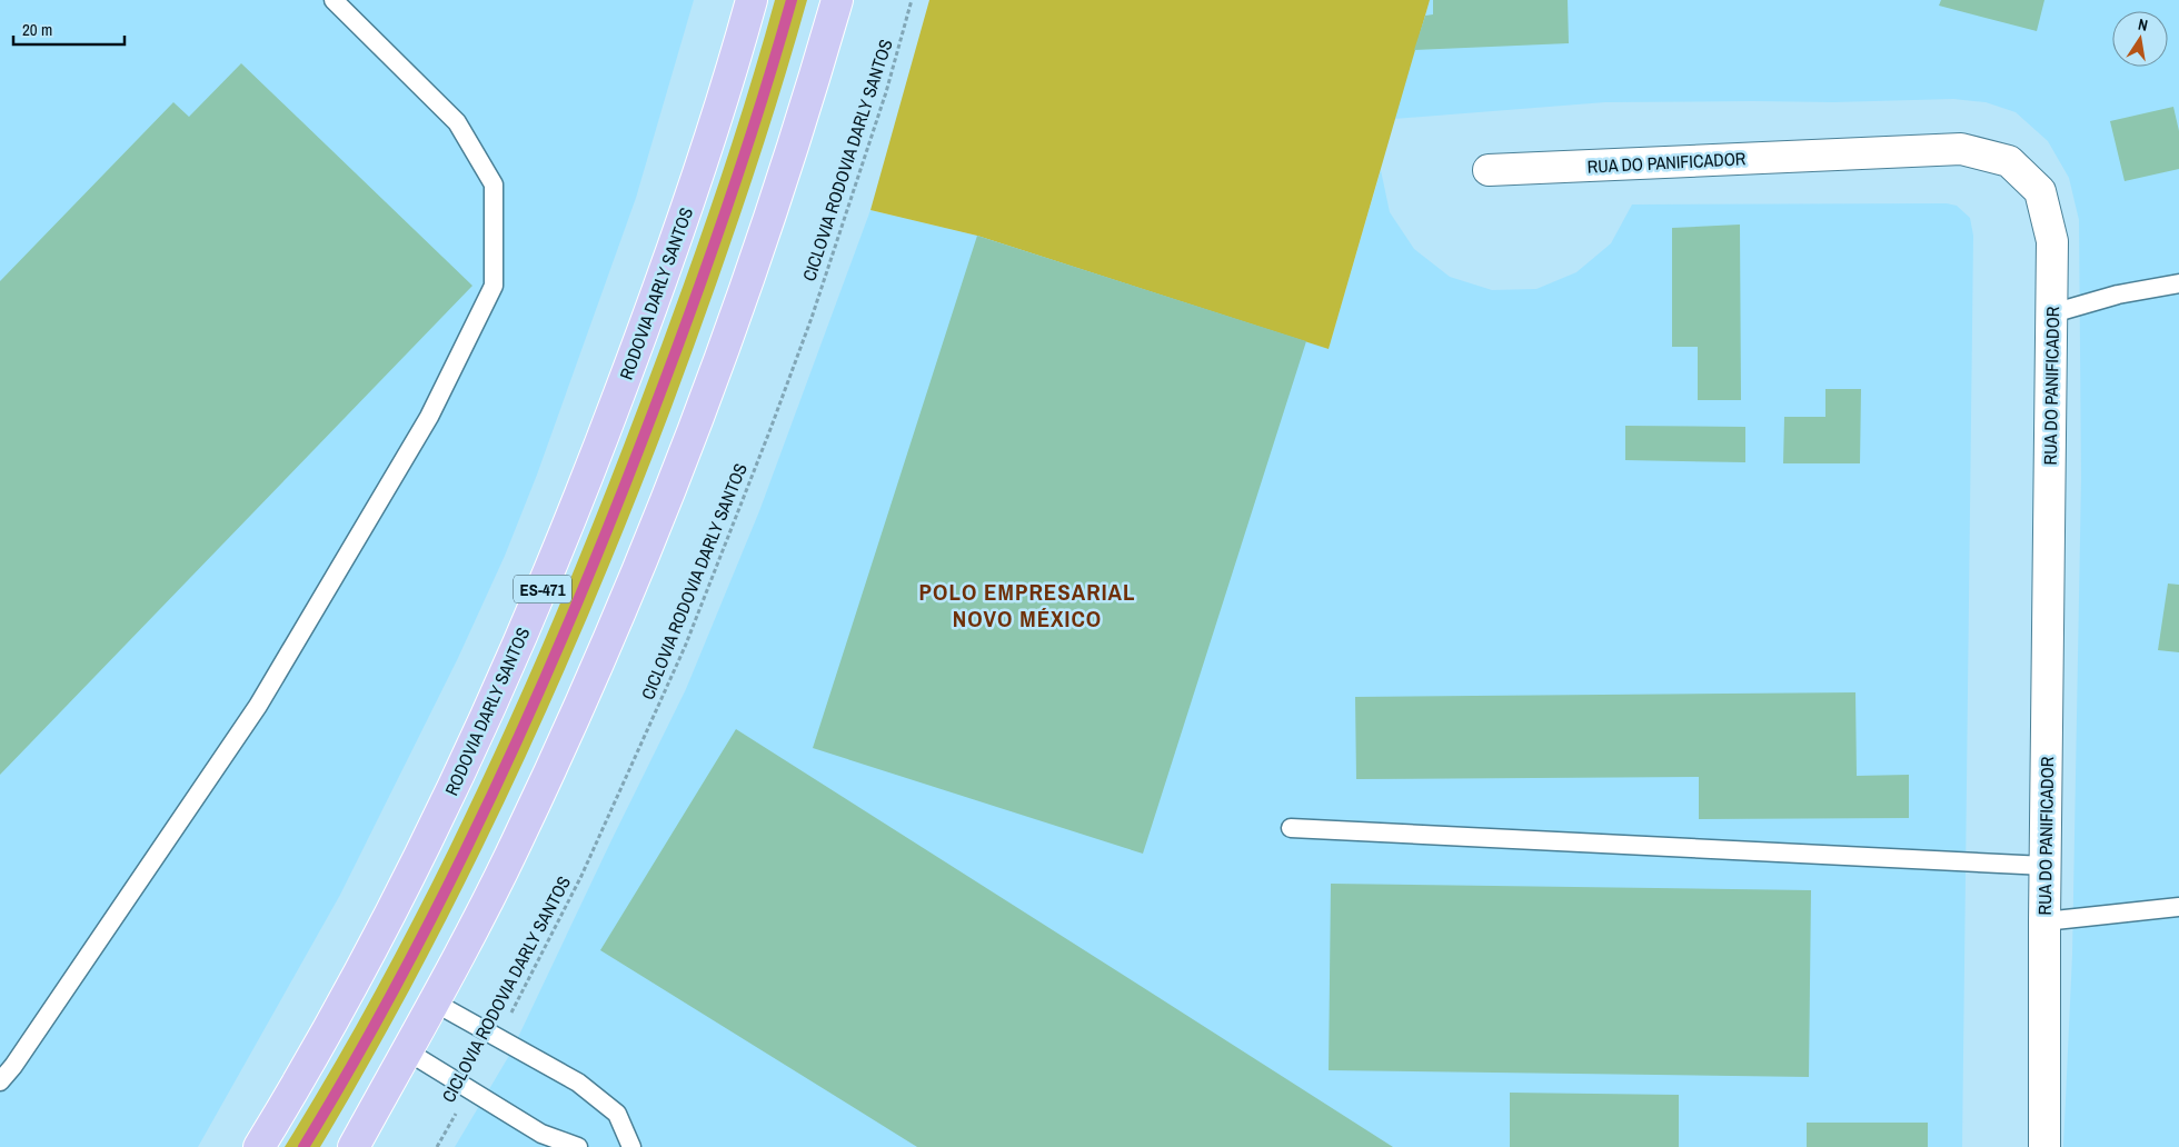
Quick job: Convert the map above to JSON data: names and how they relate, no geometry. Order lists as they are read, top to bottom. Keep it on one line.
{"streets":{"main road":["RODOVIA DARLY SANTOS","ES-471"],"street":["RUA DO PANIFICADOR"],"path":["CICLOVIA RODOVIA DARLY SANTOS"]},"districts":["POLO EMPRESARIAL NOVO MÉXICO"],"scale_bar":"20 m","north":"top"}
